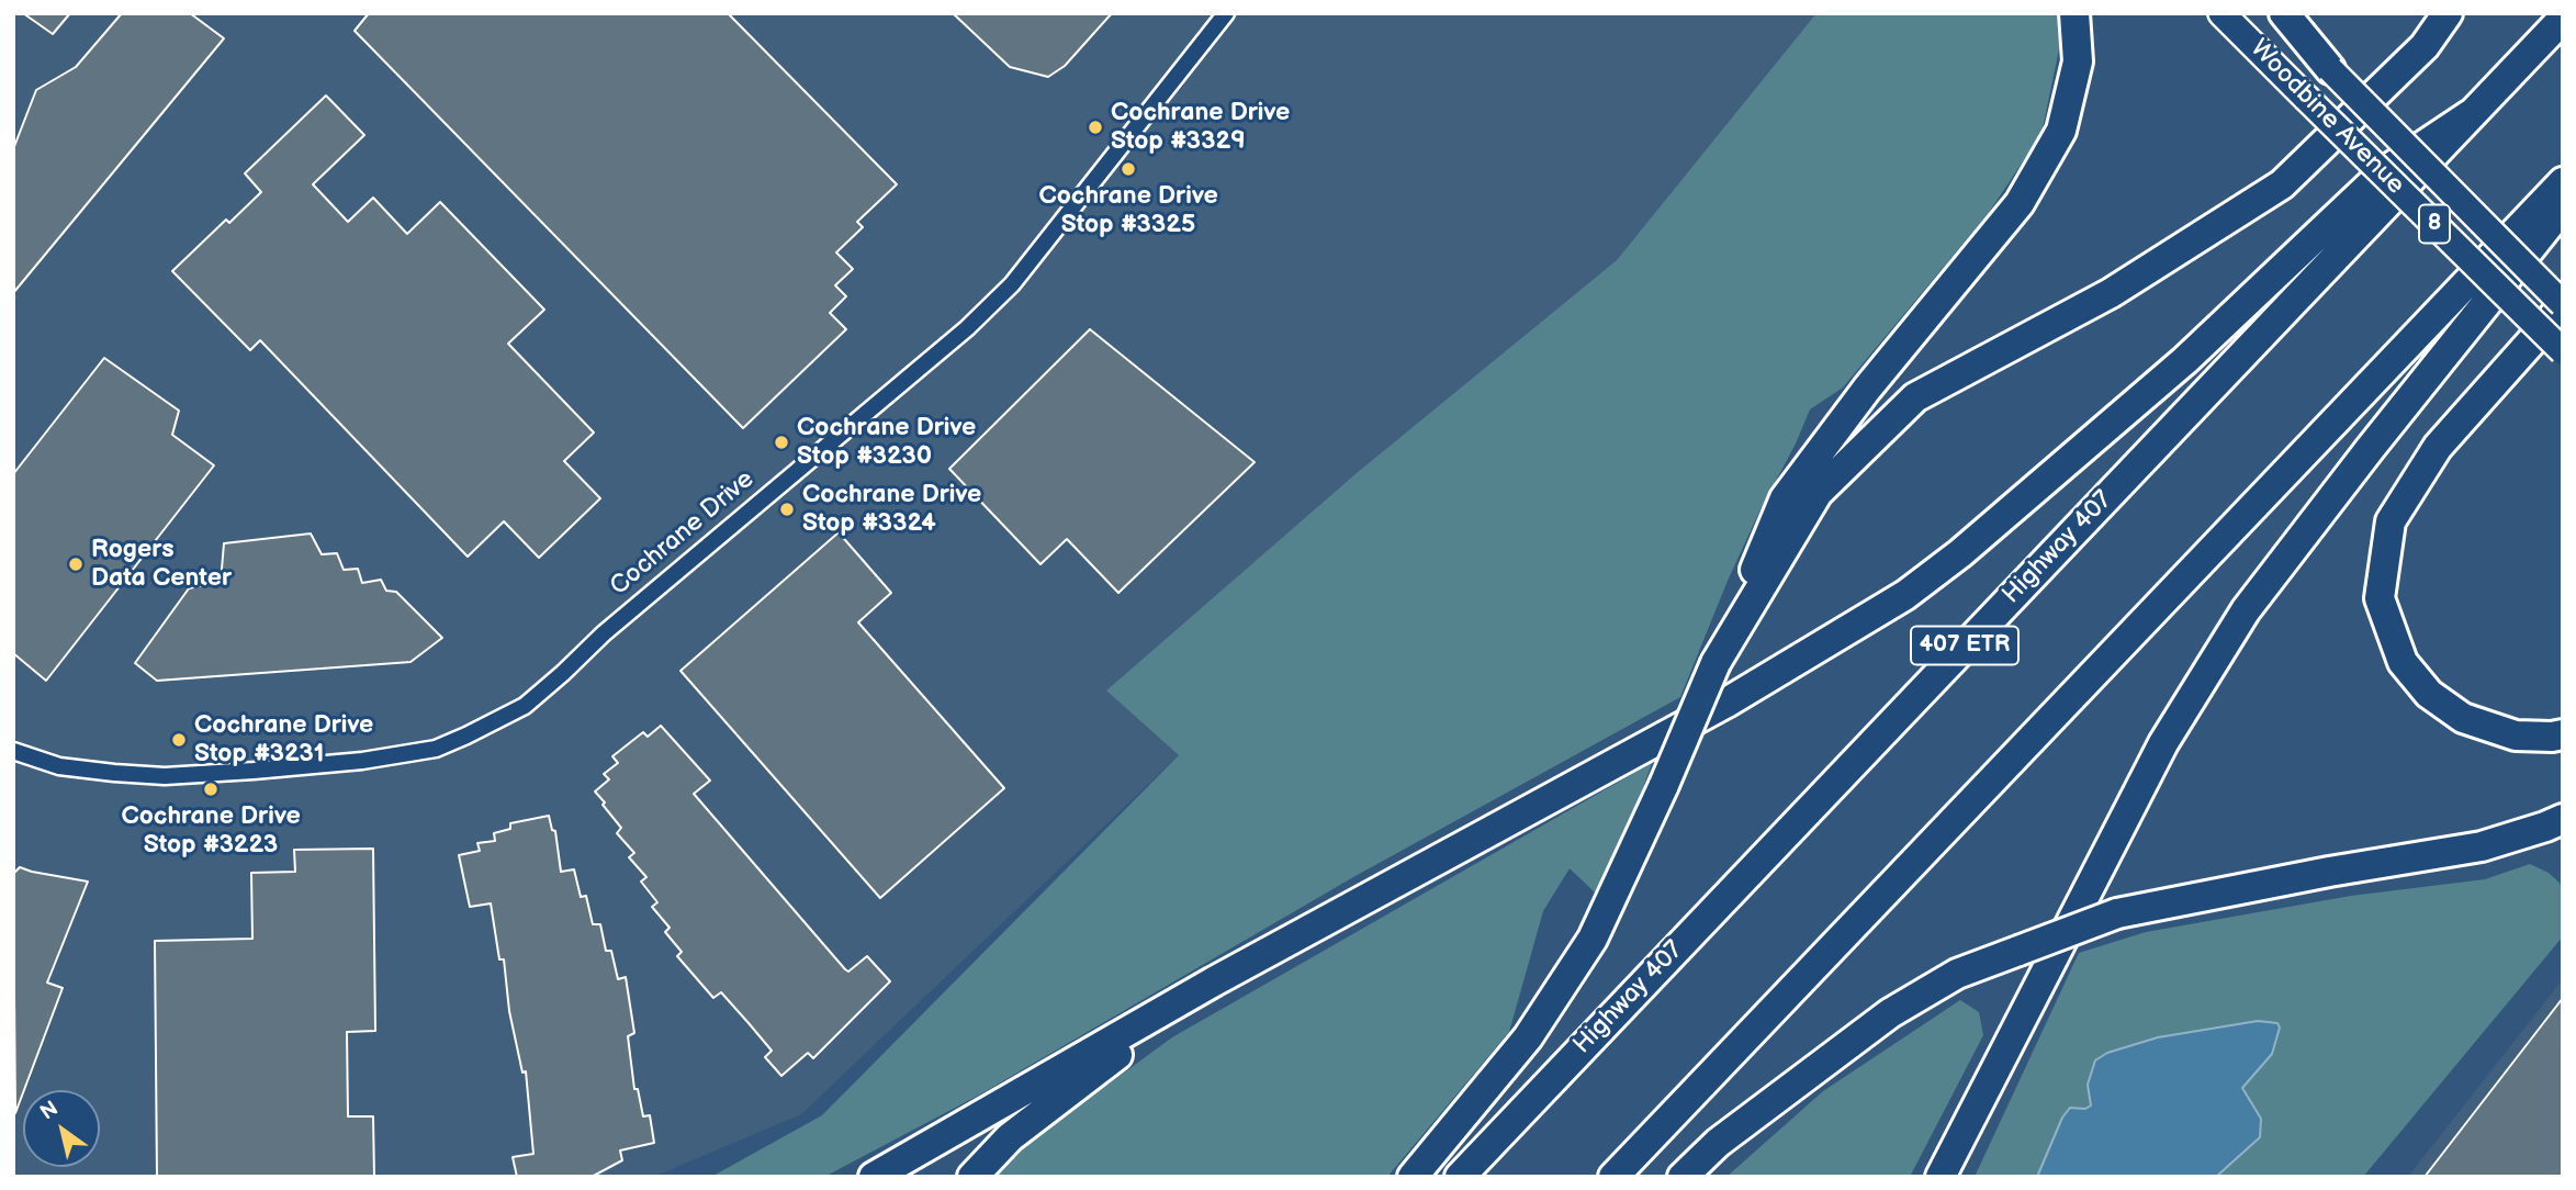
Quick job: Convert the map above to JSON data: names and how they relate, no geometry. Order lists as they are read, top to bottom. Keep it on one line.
{"streets":{"highway":["Highway 407","407 ETR"],"main road":["Woodbine Avenue","8"],"street":["Cochrane Drive"]},"places":["Cochrane Drive Stop #3329","Cochrane Drive Stop #3325","Cochrane Drive Stop #3230","Cochrane Drive Stop #3324","Rogers Data Center","Cochrane Drive Stop #3231","Cochrane Drive Stop #3223"],"north":"top left"}
